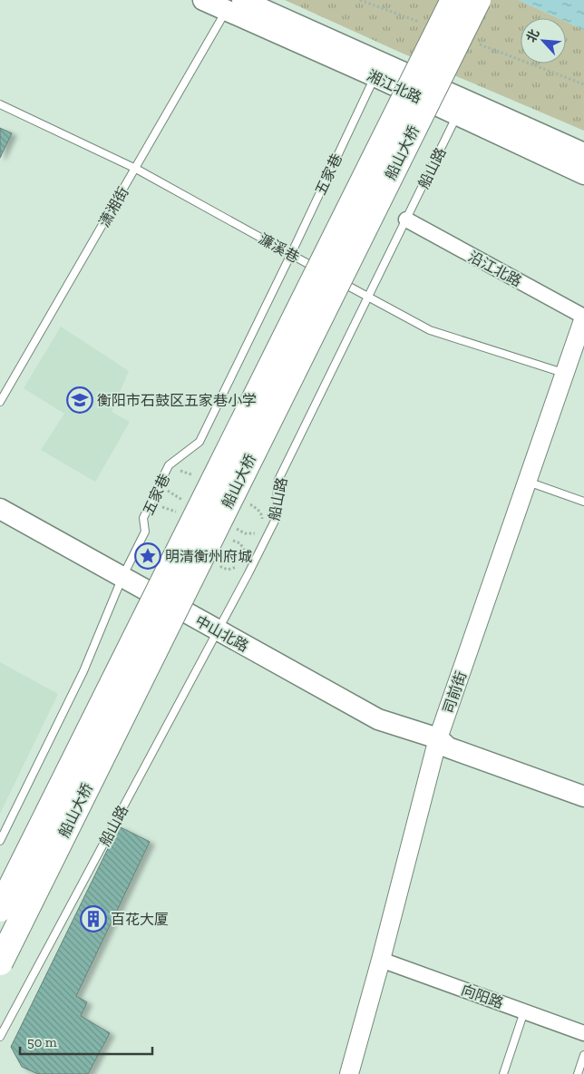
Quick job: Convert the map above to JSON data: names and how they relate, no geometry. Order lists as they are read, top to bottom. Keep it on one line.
{"streets":{"highway":["船山大桥"],"main road":["湘江北路","中山北路"],"street":["沿江北路","司前街","向阳路"],"lane":["船山路","五家巷","潇湘街","濂溪巷"]},"crossings":[["湘江北路","船山路"],["湘江北路","五家巷"],["湘江北路","潇湘街"],["船山路","沿江北路"],["船山路","中山北路"],["五家巷","濂溪巷"],["五家巷","中山北路"],["潇湘街","濂溪巷"],["沿江北路","司前街"],["中山北路","司前街"],["司前街","向阳路"]],"places":{"school or university":["衡阳市石鼓区五家巷小学"],"place":["明清衡州府城"],"building":["百花大厦"]},"scale_bar":"50 m","north":"top left"}
